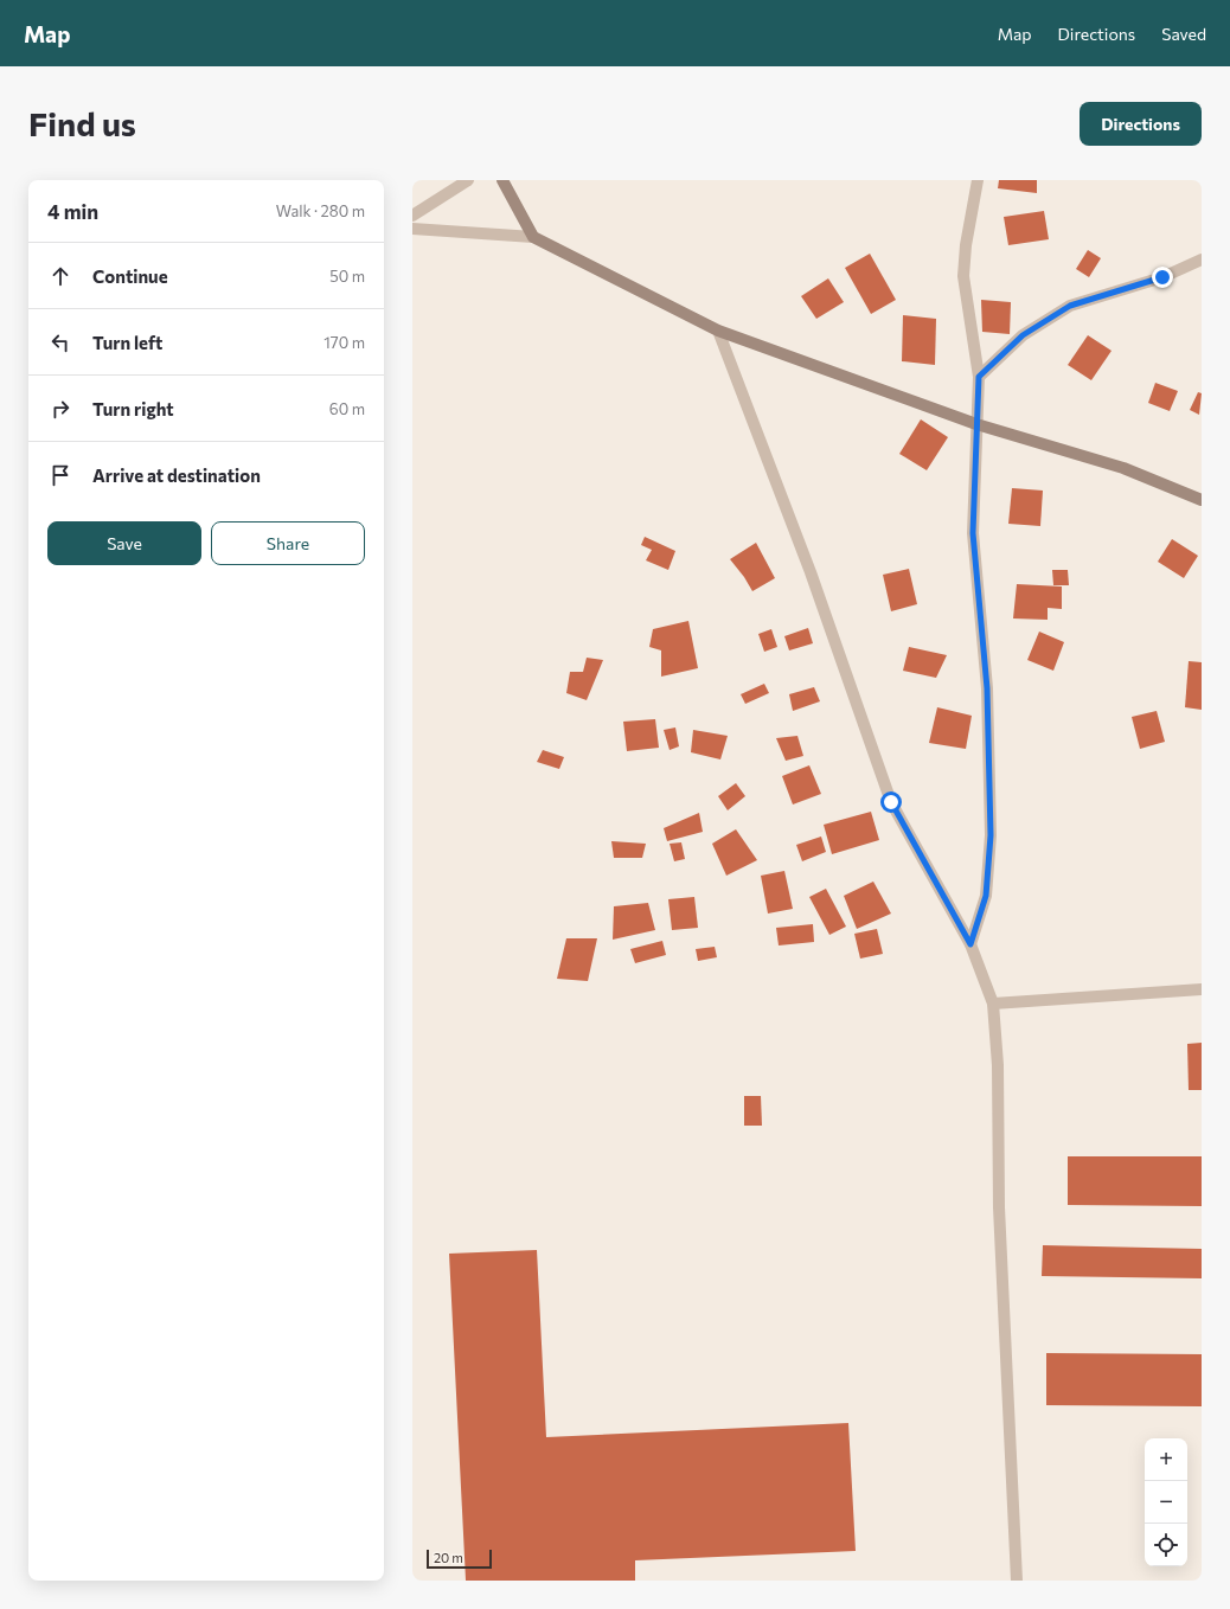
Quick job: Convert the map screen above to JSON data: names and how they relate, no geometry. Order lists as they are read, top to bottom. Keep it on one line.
{"scale_bar":"20 m","page":{"header":"Map","nav":["Map","Directions","Saved"],"buttons":["Directions",["Save","Share"]],"title":"Find us","heading":["4 min","Walk · 280 m"],"list":[["Continue","50 m"],["Turn left","170 m"],["Turn right","60 m"],"Arrive at destination"],"map_buttons":["+","−"],"scale":"20 m"}}
